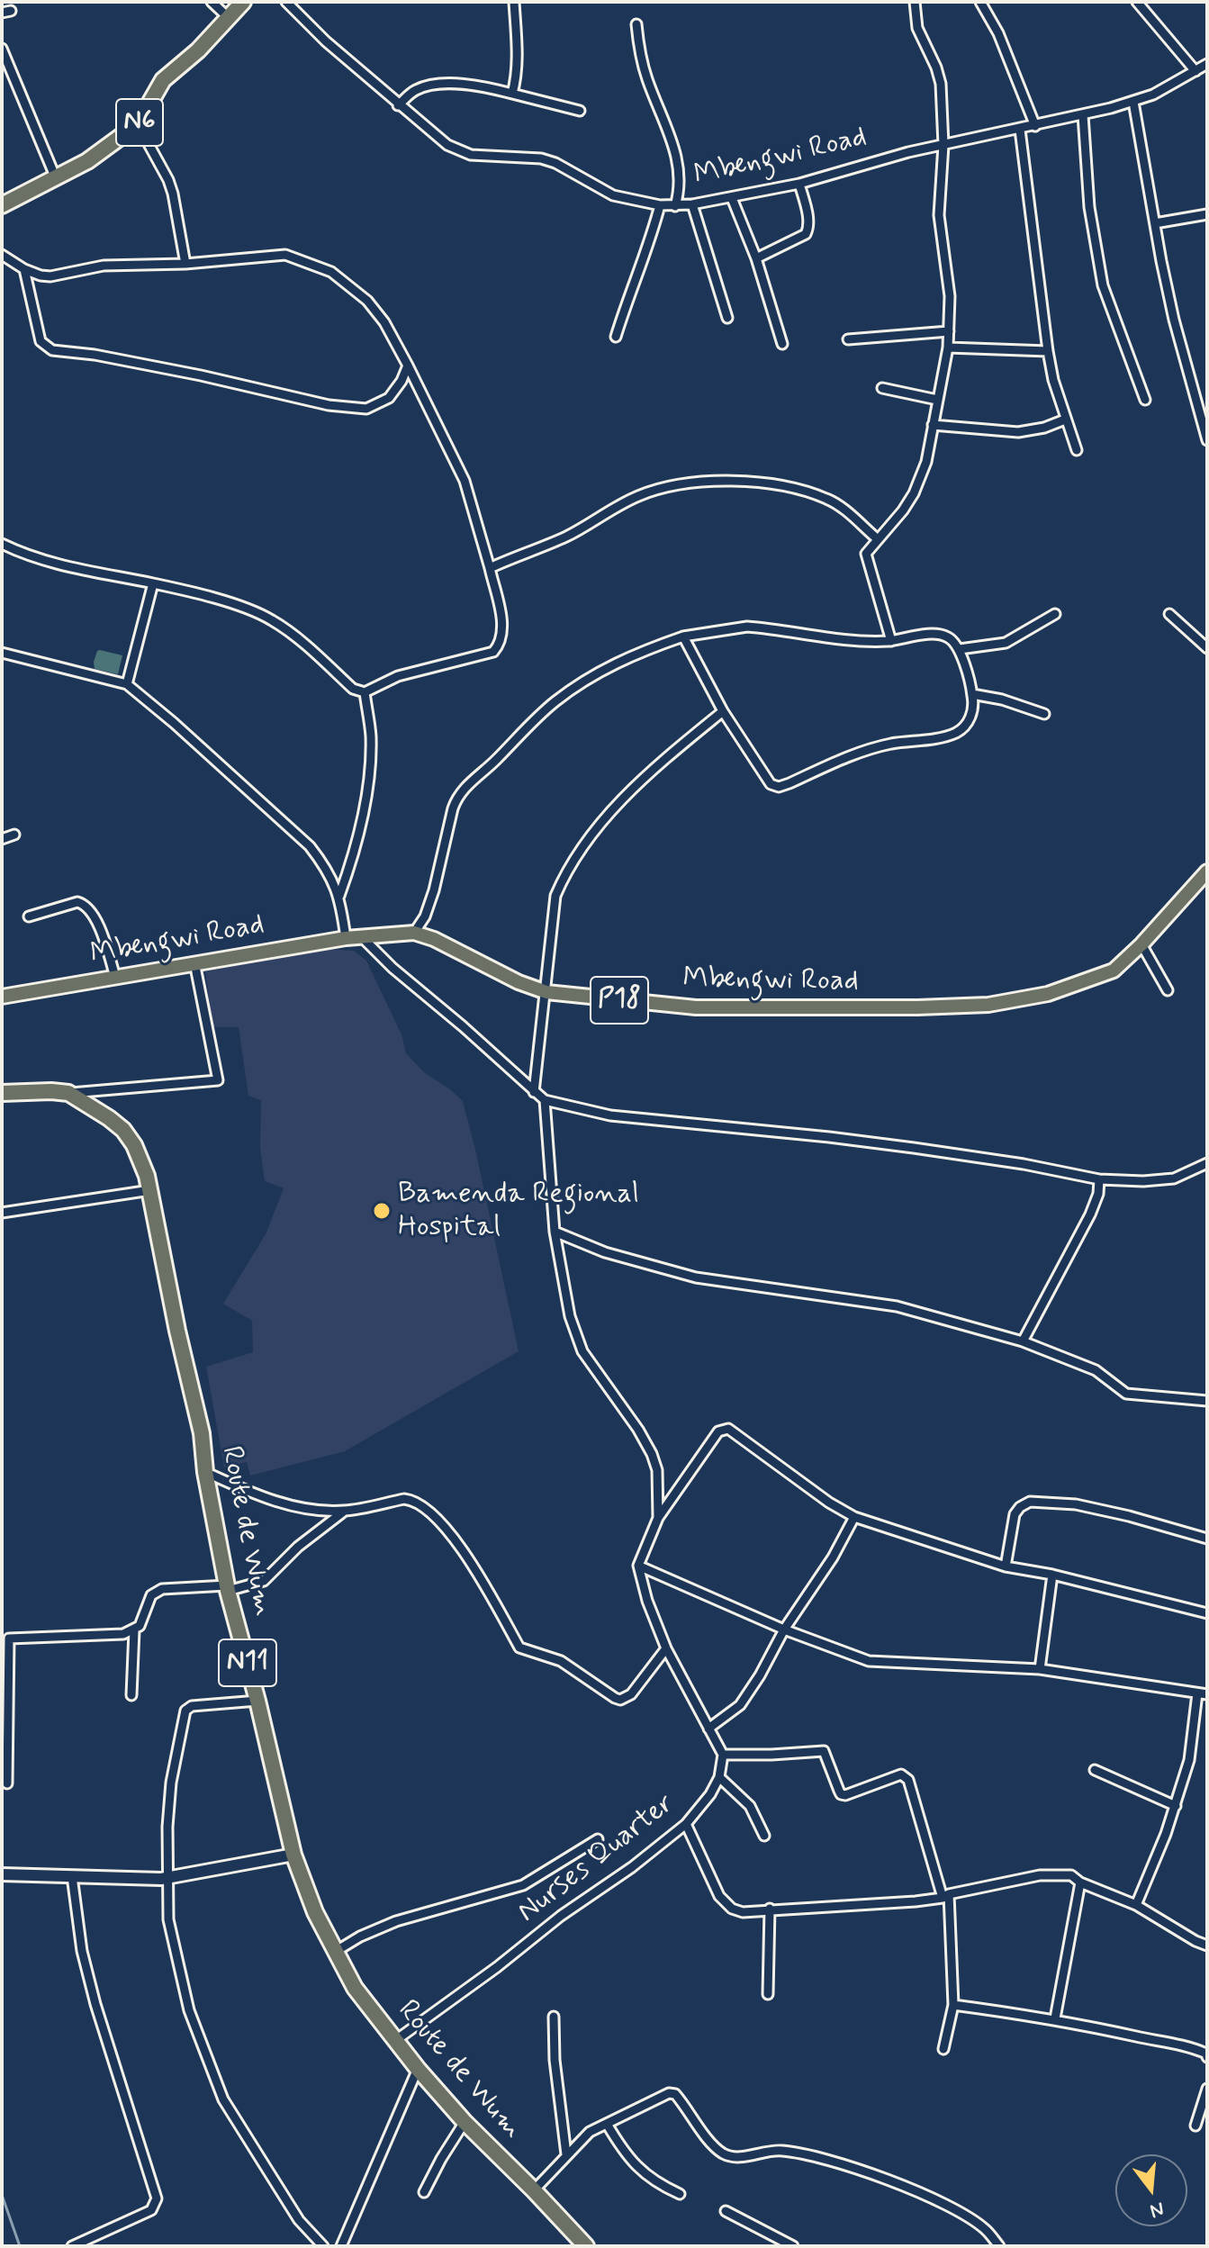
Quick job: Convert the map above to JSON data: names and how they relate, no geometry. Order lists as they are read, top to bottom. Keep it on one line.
{"streets":{"highway":["N6","Route de Wum","N11"],"main road":["Mbengwi Road","P18"],"street":["Nurses Quarter"]},"crossings":[["Route de Wum","Nurses Quarter"]],"places":["Bamenda Regional Hospital"],"north":"bottom"}
